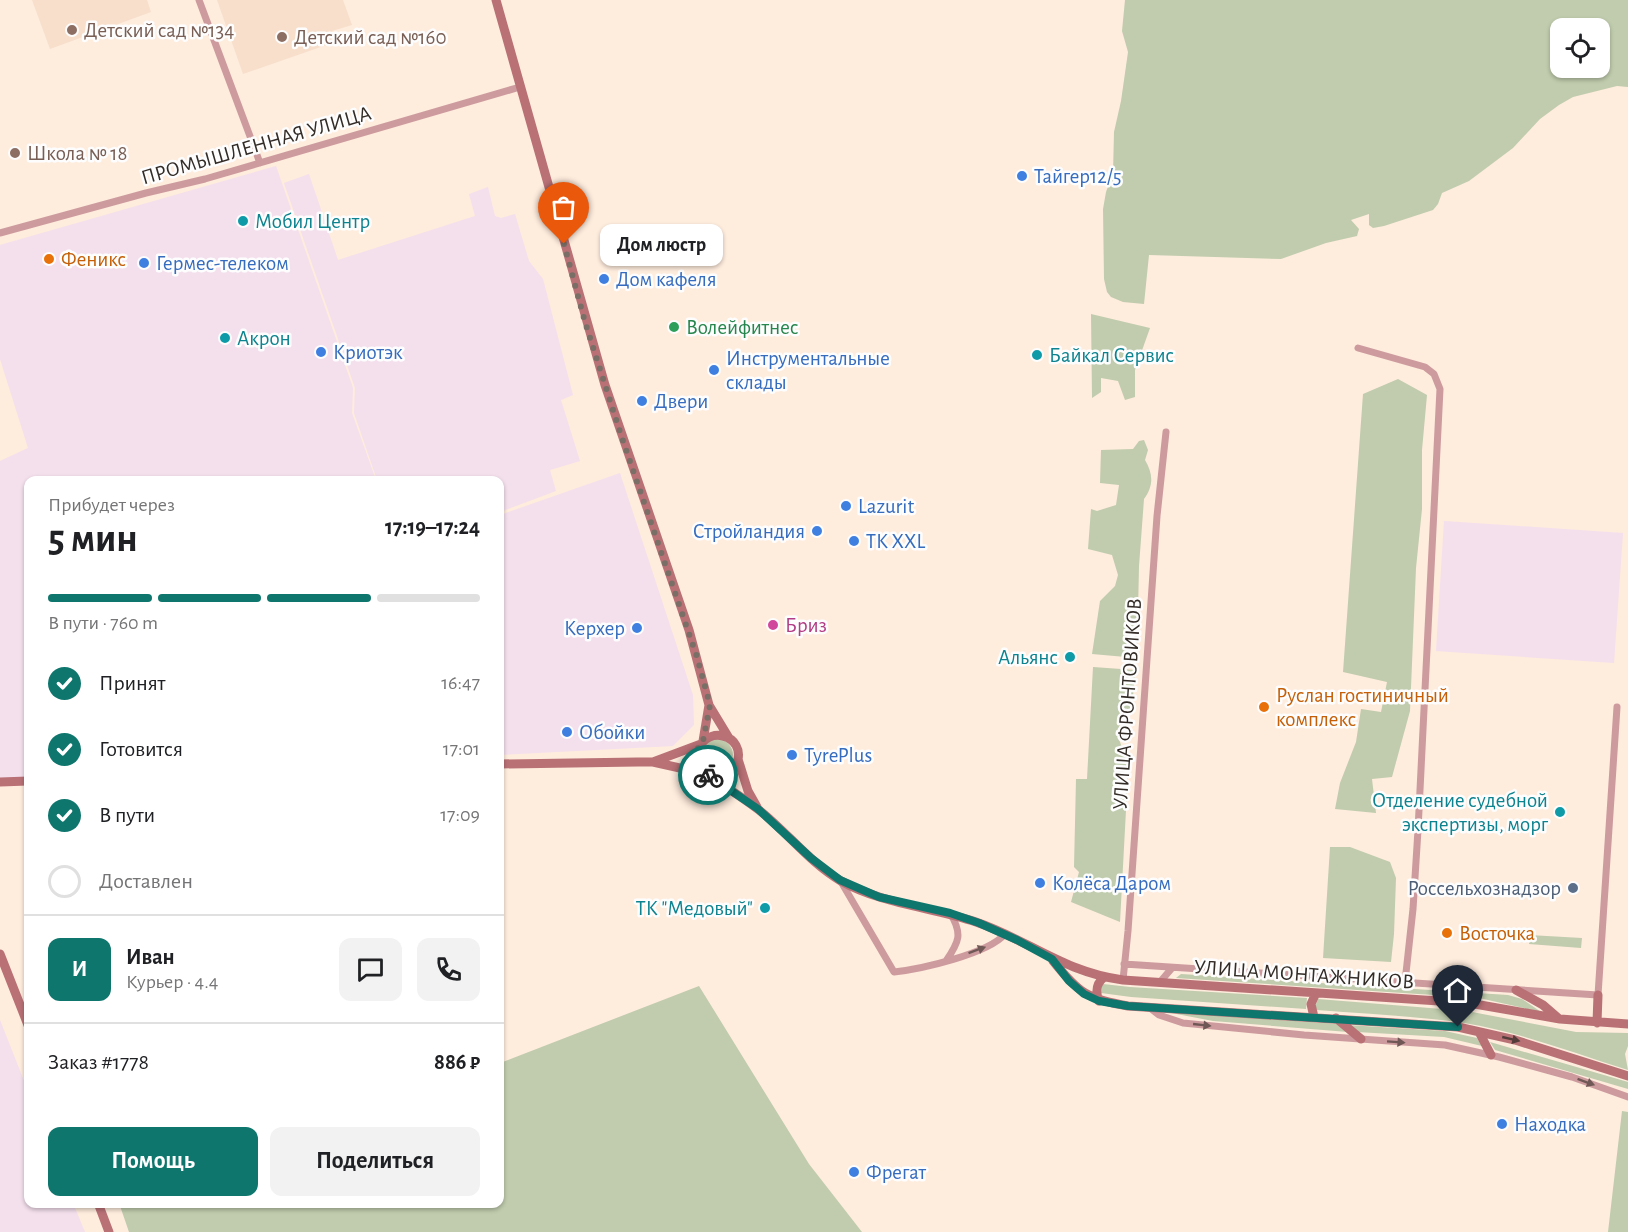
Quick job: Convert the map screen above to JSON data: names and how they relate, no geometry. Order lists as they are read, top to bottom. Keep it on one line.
{"streets":{"main road":["УЛИЦА МОНТАЖНИКОВ"],"street":["ПРОМЫШЛЕННАЯ УЛИЦА","УЛИЦА ФРОНТОВИКОВ"]},"crossings":[["УЛИЦА ФРОНТОВИКОВ","УЛИЦА МОНТАЖНИКОВ"]],"places":["Детский сад №134","Детский сад №160","Школа № 18","Тайгер12/5","Мобил Центр","Дом люстр","Феникс","Гермес-телеком","Дом кафеля","Волейфитнес","Акрон","Криотэк","Байкал Сервис","Инструментальные склады","Двери","Lazurit","Стройландия","ТК XXL","Бриз","Керхер","Альянс","Руслан гостиничный комплекс","Обойки","TyrePlus","Отделение судебной экспертизы, морг","Колёса Даром","Россельхознадзор","ТК \"Медовый\"","Восточка","Находка","Фрегат"],"page":{"bubble":"Дом люстр","heading":["5 мин","Прибудет через","17:19–17:24"],"panel":["Иван","Курьер · 4.4","Заказ #1778","886 ₽"],"bar":"В пути · 760 m","list":[["Принят","16:47"],["Готовится","17:01"],["В пути","17:09"],"Доставлен"],"round":"И","buttons":["Помощь","Поделиться"]}}
